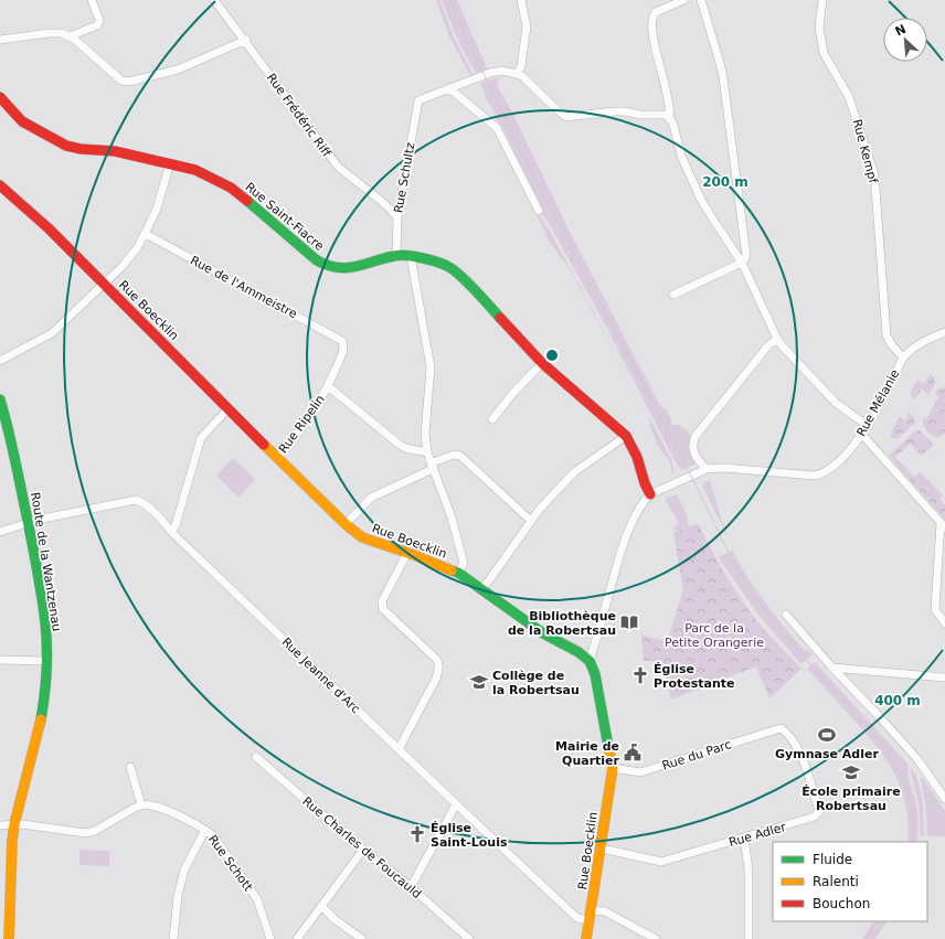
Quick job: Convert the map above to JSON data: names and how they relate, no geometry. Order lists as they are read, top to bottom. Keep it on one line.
{"streets":{"street":["Rue Frédéric Riff","Rue Kempf","Rue Schultz","Rue Saint-Fiacre","Rue de l'Ammeistre","Rue Boecklin","Rue Mélanie","Rue Ripelin","Route de la Wantzenau","Rue Jeanne d'Arc","Rue du Parc","Rue Adler","Rue Charles de Foucauld","Rue Schott"]},"crossings":[["Rue Frédéric Riff","Rue Schultz"],["Rue Kempf","Rue Mélanie"],["Rue Schultz","Rue Saint-Fiacre"],["Rue Saint-Fiacre","Rue Mélanie"],["Rue de l'Ammeistre","Rue Ripelin"],["Rue Boecklin","Rue Ripelin"],["Rue Boecklin","Rue Jeanne d'Arc"],["Rue Boecklin","Rue du Parc"],["Rue Boecklin","Rue Adler"],["Route de la Wantzenau","Rue Jeanne d'Arc"],["Rue du Parc","Rue Adler"]],"parks":["Parc de la Petite Orangerie"],"places":{"library":["Bibliothèque de la Robertsau"],"church":["Église Protestante","Église Saint-Louis"],"school or university":["Collège de la Robertsau","École primaire Robertsau"],"sports":["Gymnase Adler"],"public building":["Mairie de Quartier"]},"legend":["Fluide","Ralenti","Bouchon"],"north":"top left","rings":["200 m","400 m"]}
